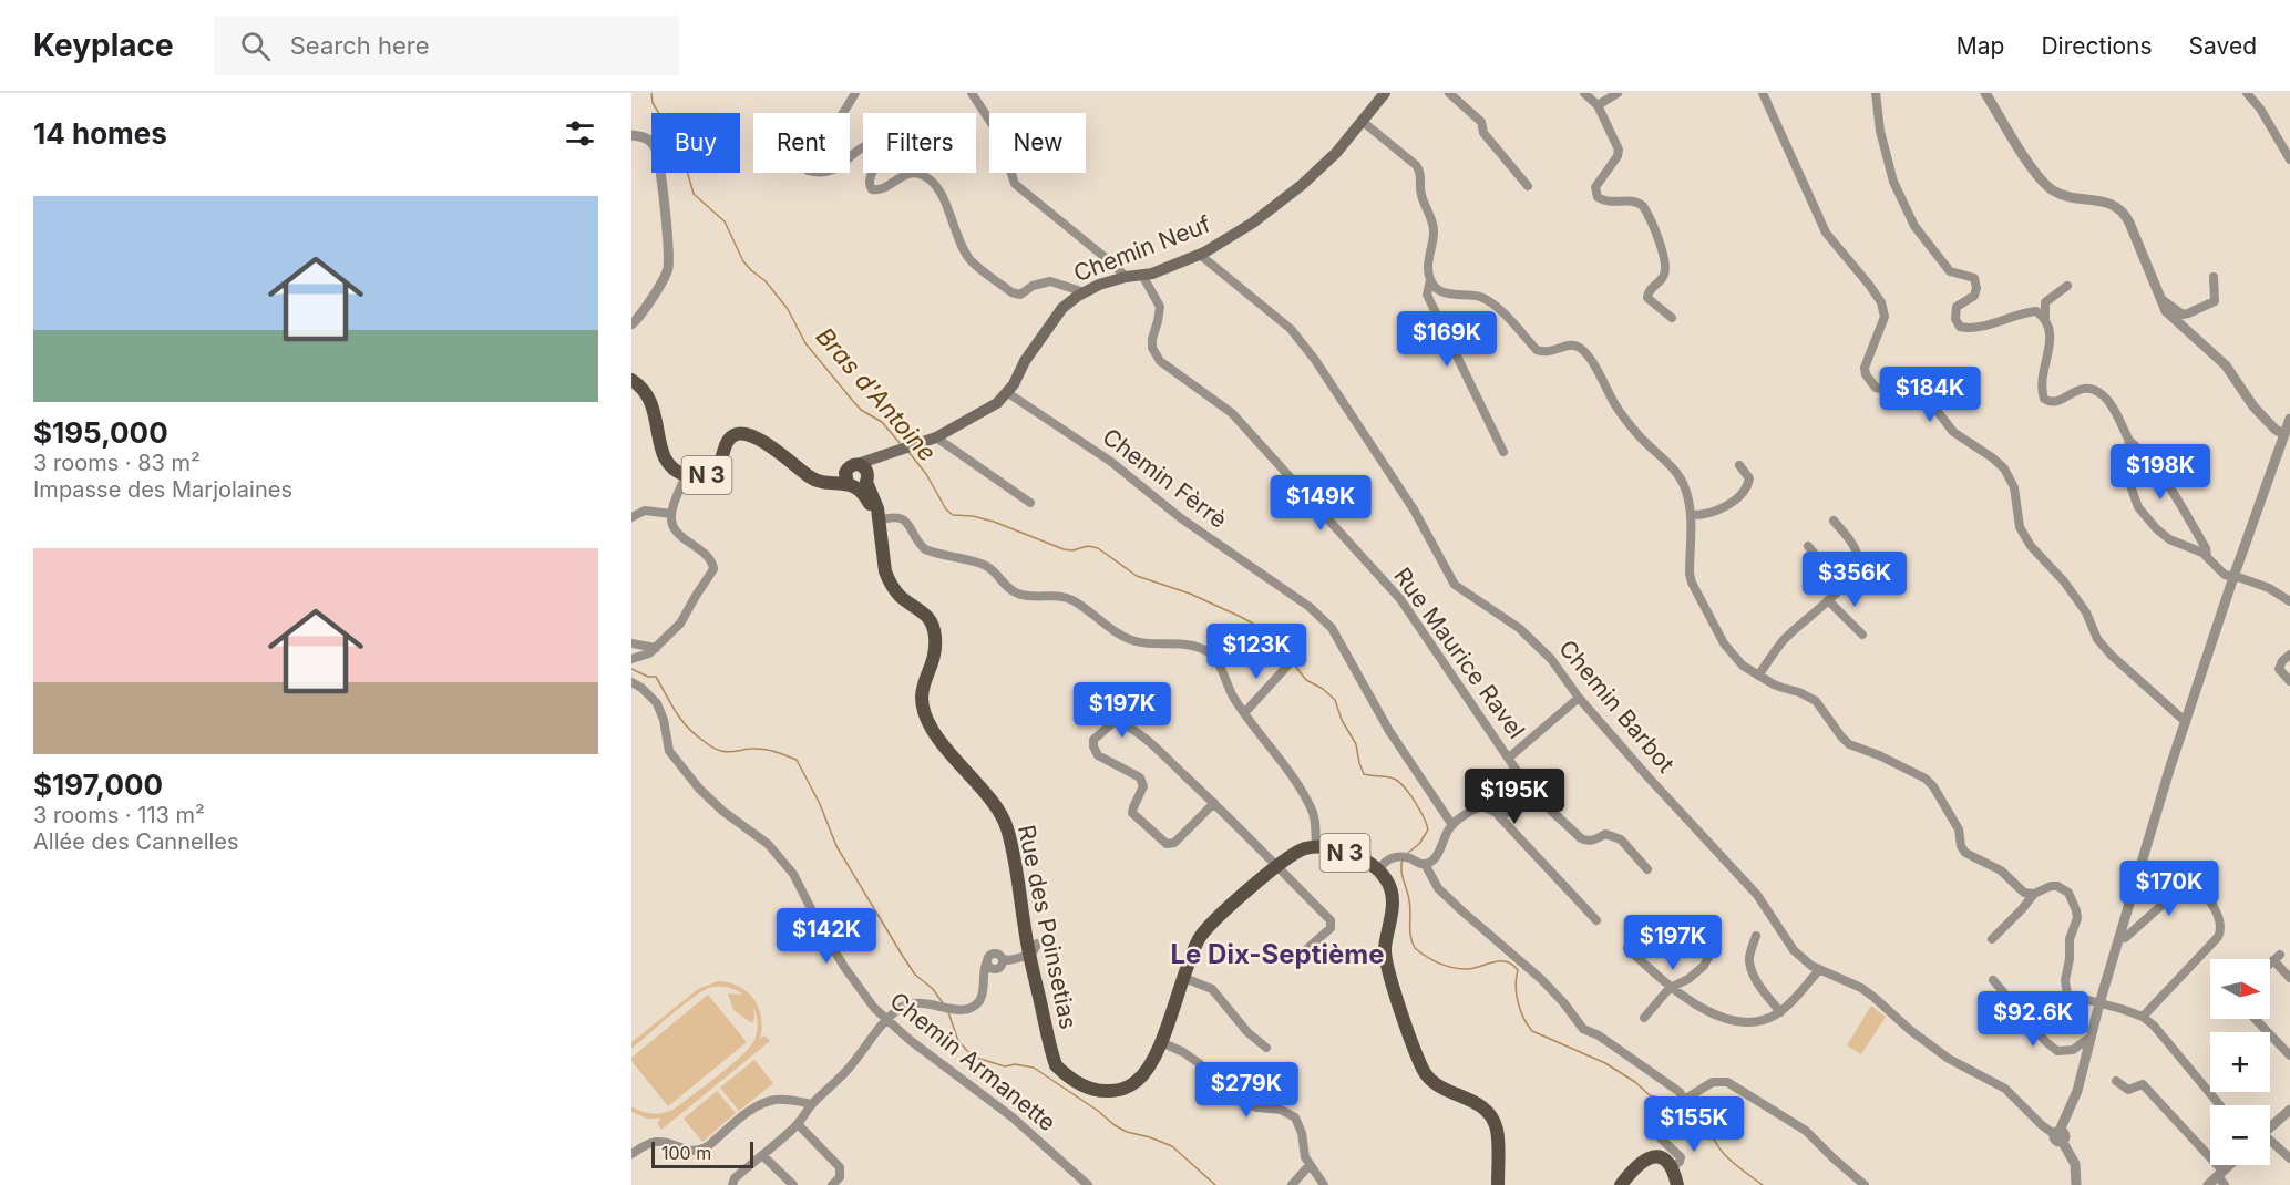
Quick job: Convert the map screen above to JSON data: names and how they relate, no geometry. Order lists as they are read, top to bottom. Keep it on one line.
{"streets":{"main road":["Chemin Neuf","N 3","Rue des Poinsetias"],"street":["Chemin Fèrrè","Rue Maurice Ravel","Chemin Barbot","Chemin Armanette"]},"crossings":[["Chemin Neuf","N 3"],["Chemin Neuf","Chemin Fèrrè"],["Chemin Neuf","Rue Maurice Ravel"],["Chemin Neuf","Chemin Barbot"],["Chemin Neuf","Rue des Poinsetias"],["N 3","Rue des Poinsetias"],["Rue Maurice Ravel","Chemin Barbot"]],"districts":["Le Dix-Septième"],"water":["Bras d'Antoine"],"scale_bar":"100 m","north":"right","page":{"header":"Keyplace","search":"Search here","nav":["Map","Directions","Saved"],"heading":"14 homes","chip":["Buy","Rent","Filters","New"],"list":[{"name":"$195,000","note":"3 rooms · 83 m² · Impasse des Marjolaines"},{"name":"$197,000","note":"3 rooms · 113 m² · Allée des Cannelles"}],"price":["$169K","$184K","$198K","$149K","$356K","$123K","$197K","$195K","$170K","$142K","$197K","$92.6K","$279K","$155K"],"map_buttons":["+","−"],"scale":"100 m"}}
